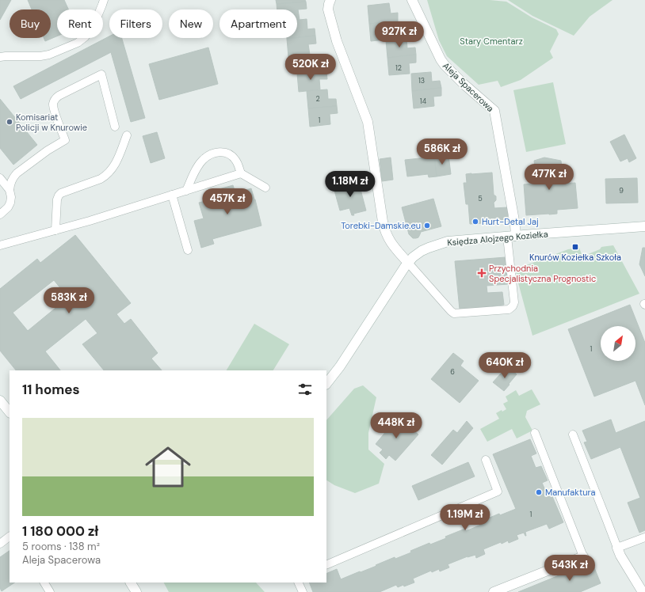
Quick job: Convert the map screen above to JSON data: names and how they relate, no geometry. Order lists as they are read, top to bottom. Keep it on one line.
{"streets":{"street":["Aleja Spacerowa","Księdza Alojzego Koziełka"]},"crossings":[["Aleja Spacerowa","Księdza Alojzego Koziełka"]],"parks":["Stary Cmentarz"],"places":{"other":["Komisariat Policji w Knurowie","Hurt-Detal Jaj","Torebki-Damskie.eu","Manufaktura"],"transit":["Knurów Koziełka Szkoła"],"health":["Przychodnia Specjalistyczna Prognostic"]},"house_numbers":["12","13","2","14","1","9","5","1","6","1"],"north":"top right","page":{"chip":["Buy","Rent","Filters","New","Apartment"],"price":["927K zł","520K zł","586K zł","477K zł","1.18M zł","457K zł","583K zł","640K zł","448K zł","1.19M zł","543K zł"],"heading":"11 homes","list":[{"name":"1 180 000 zł","note":"5 rooms · 138 m² · Aleja Spacerowa"}]}}
